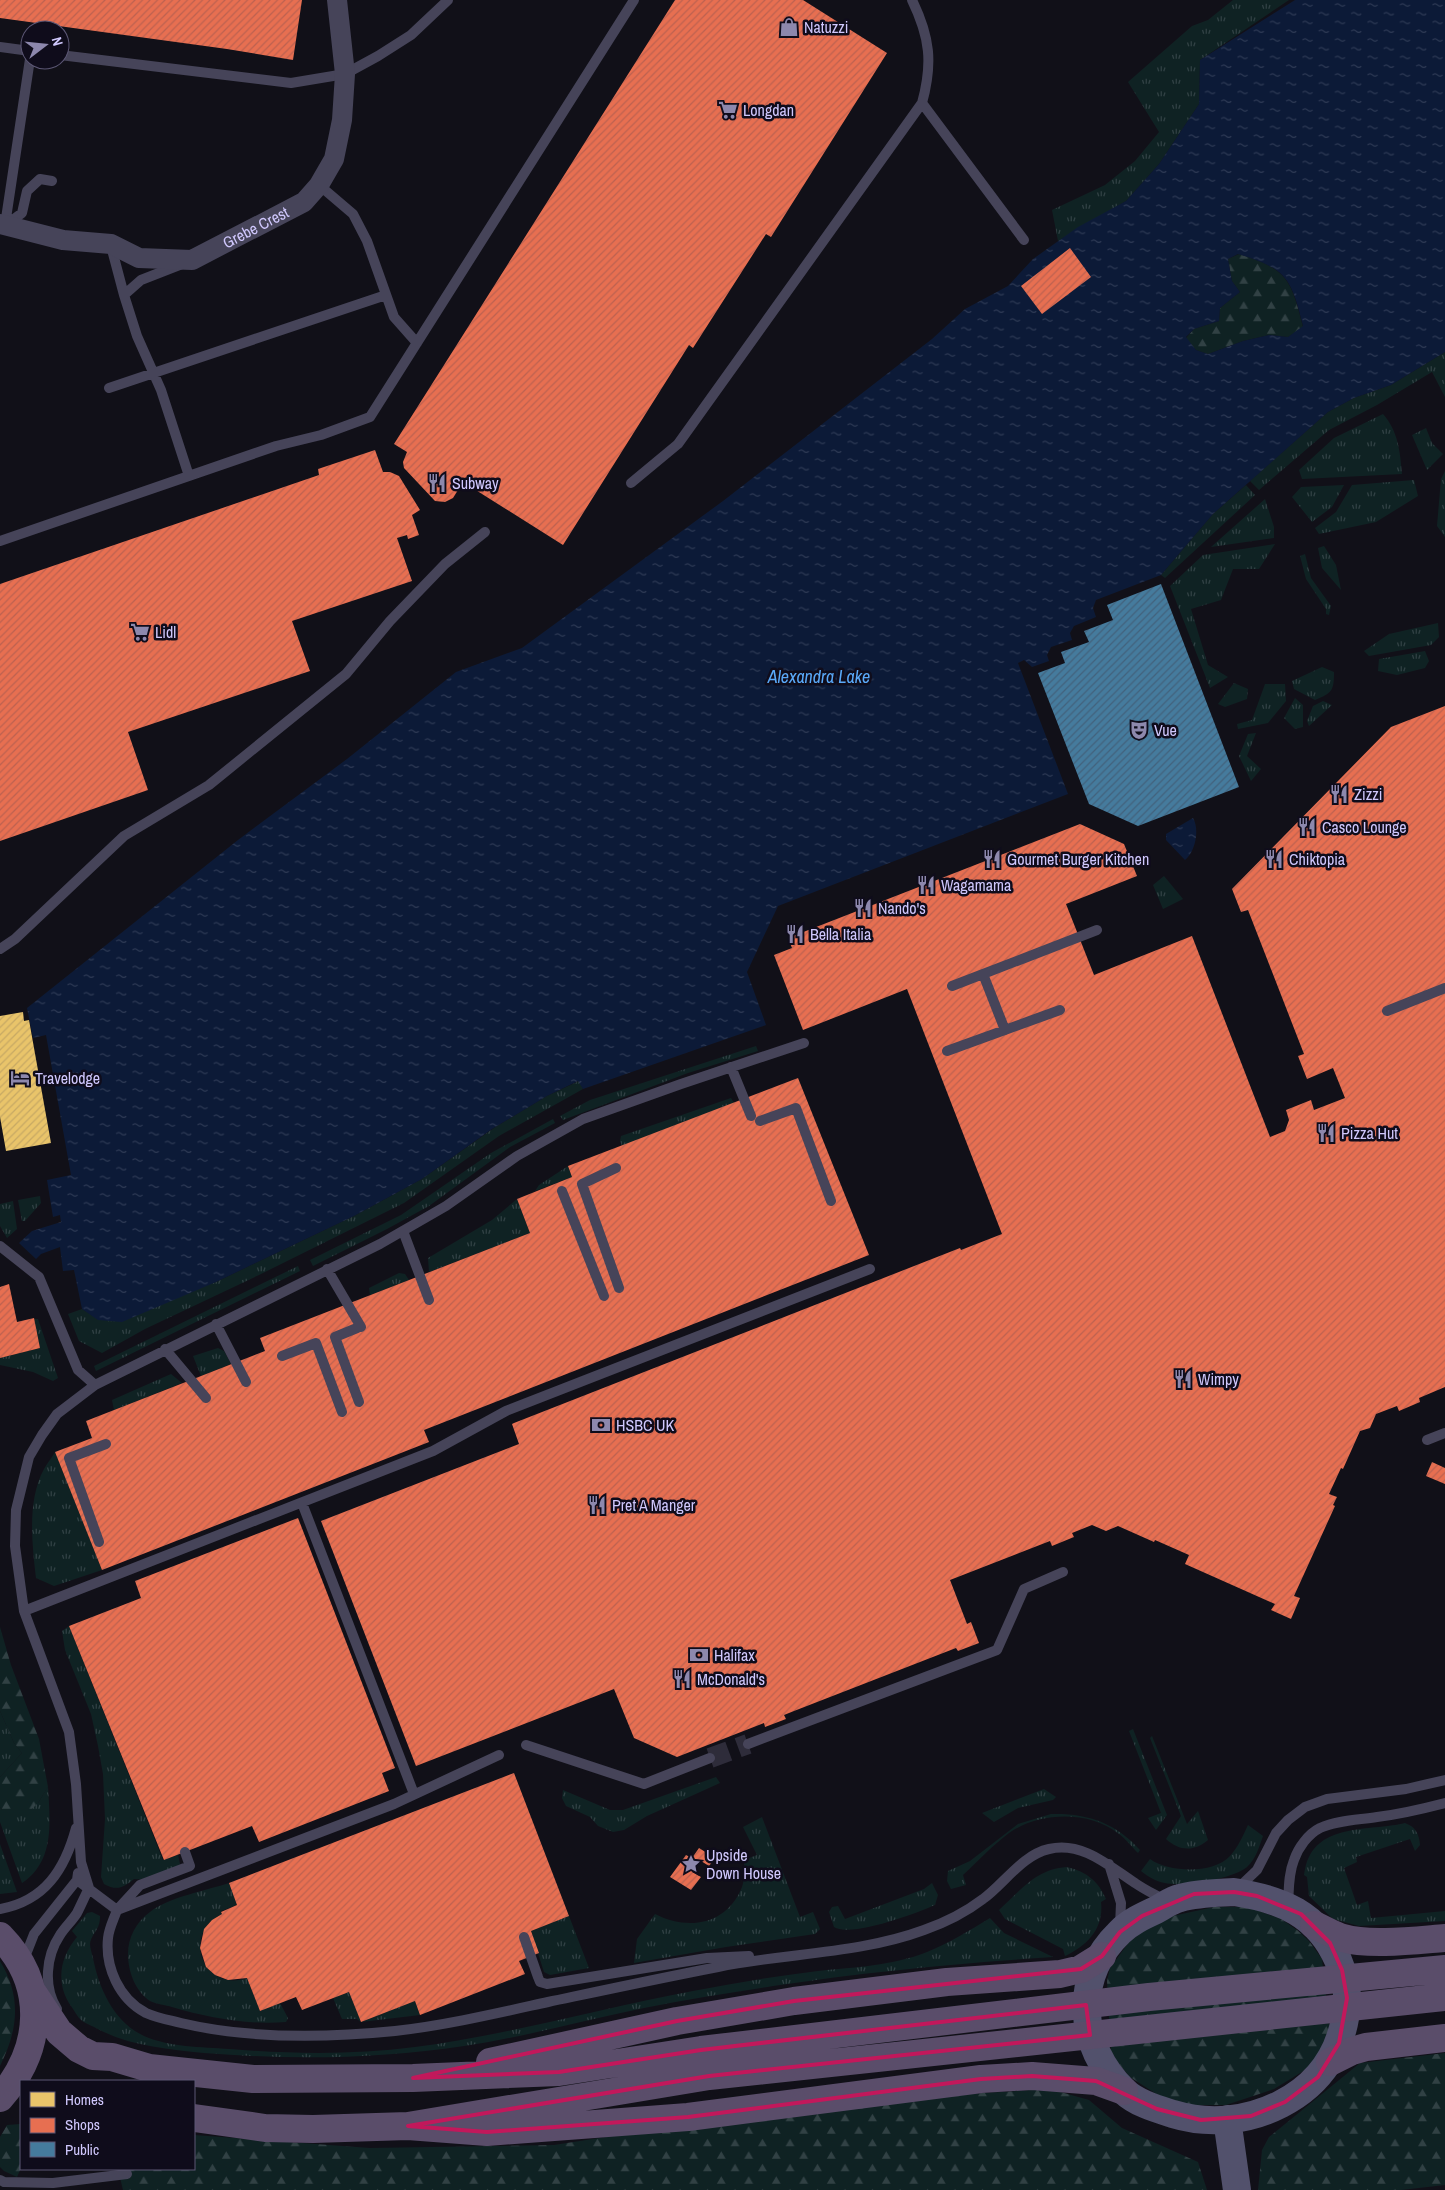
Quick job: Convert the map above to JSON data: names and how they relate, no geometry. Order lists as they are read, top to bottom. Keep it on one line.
{"streets":{"street":["Grebe Crest"]},"water":["Alexandra Lake"],"places":{"shop":["Natuzzi"],"supermarket":["Longdan","Lidl"],"restaurant":["Subway","Zizzi","Casco Lounge","Gourmet Burger Kitchen","Chiktopia","Wagamama","Nando's","Bella Italia","Pizza Hut","Wimpy","Pret A Manger","McDonald's"],"theatre":["Vue"],"hotel":["Travelodge"],"bank":["HSBC UK","Halifax"],"place":["Upside Down House"]},"legend":["Homes","Shops","Public"],"north":"right"}
